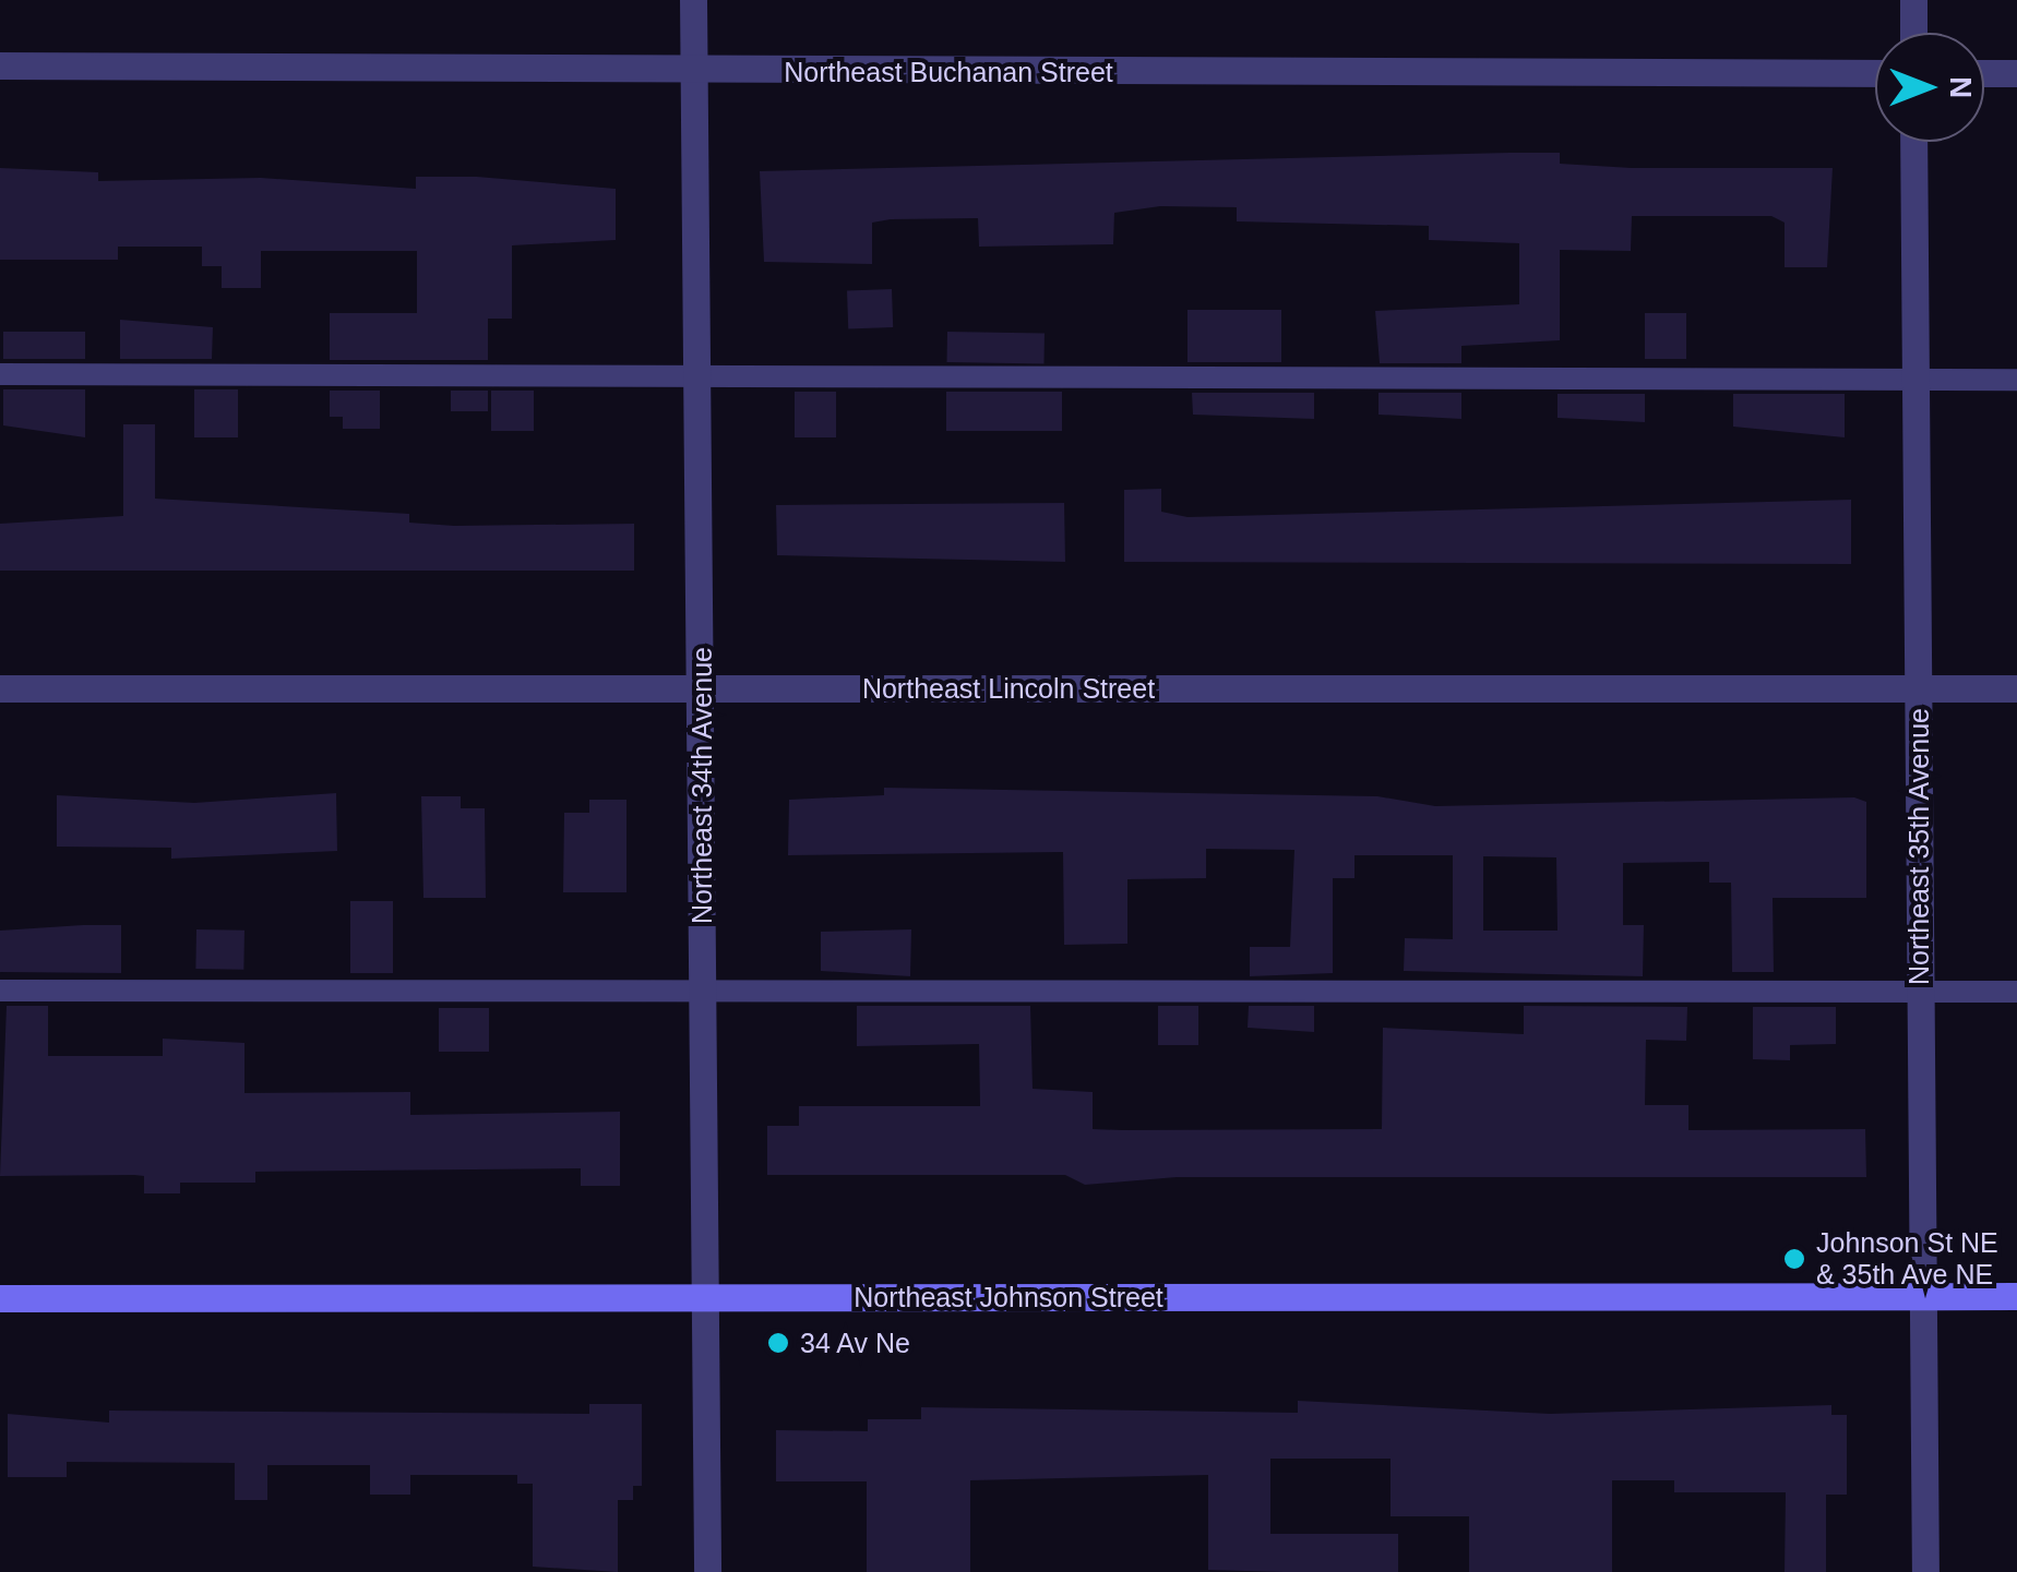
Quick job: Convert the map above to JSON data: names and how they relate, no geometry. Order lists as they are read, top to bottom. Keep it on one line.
{"streets":{"street":["Northeast Buchanan Street","Northeast Lincoln Street","Northeast 34th Avenue","Northeast 35th Avenue","Northeast Johnson Street"]},"crossings":[["Northeast Buchanan Street","Northeast 34th Avenue"],["Northeast Lincoln Street","Northeast 34th Avenue"],["Northeast Lincoln Street","Northeast 35th Avenue"],["Northeast 34th Avenue","Northeast Johnson Street"],["Northeast 35th Avenue","Northeast Johnson Street"]],"places":["Johnson St NE & 35th Ave NE","34 Av Ne"],"north":"right"}
